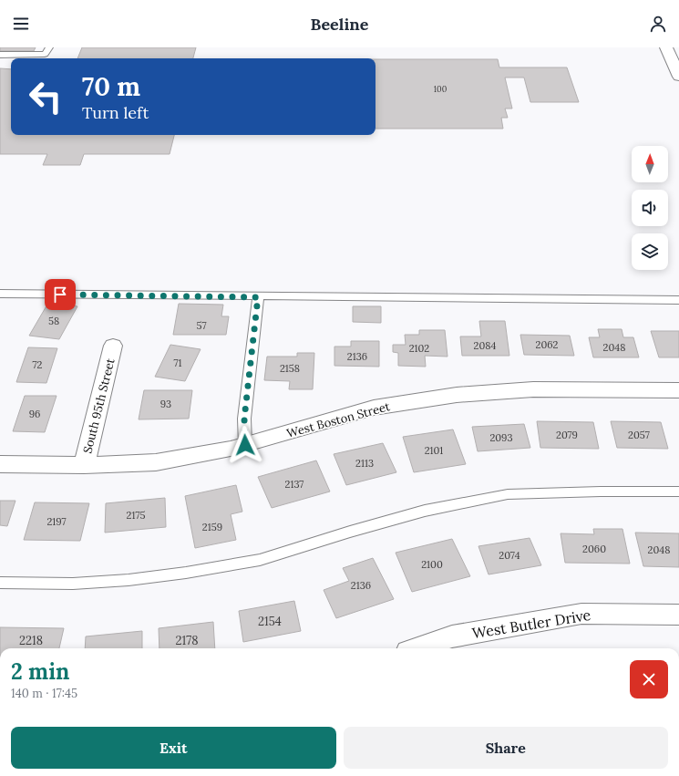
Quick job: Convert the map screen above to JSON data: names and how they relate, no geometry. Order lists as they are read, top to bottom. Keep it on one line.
{"streets":{"street":["South 95th Street","West Boston Street","West Butler Drive"]},"crossings":[["South 95th Street","West Boston Street"]],"house_numbers":["100","58","57","2062","2084","2048","2102","2136","71","72","2158","93","96","2079","2057","2093","2101","2113","2137","2175","2197","2159","2060","2048","2074","2100","2136","2154","2218","2178"],"north":"top","page":{"header":"Beeline","turn":["70 m","Turn left"],"heading":["2 min","140 m · 17:45"],"buttons":["Exit","Share"]}}
